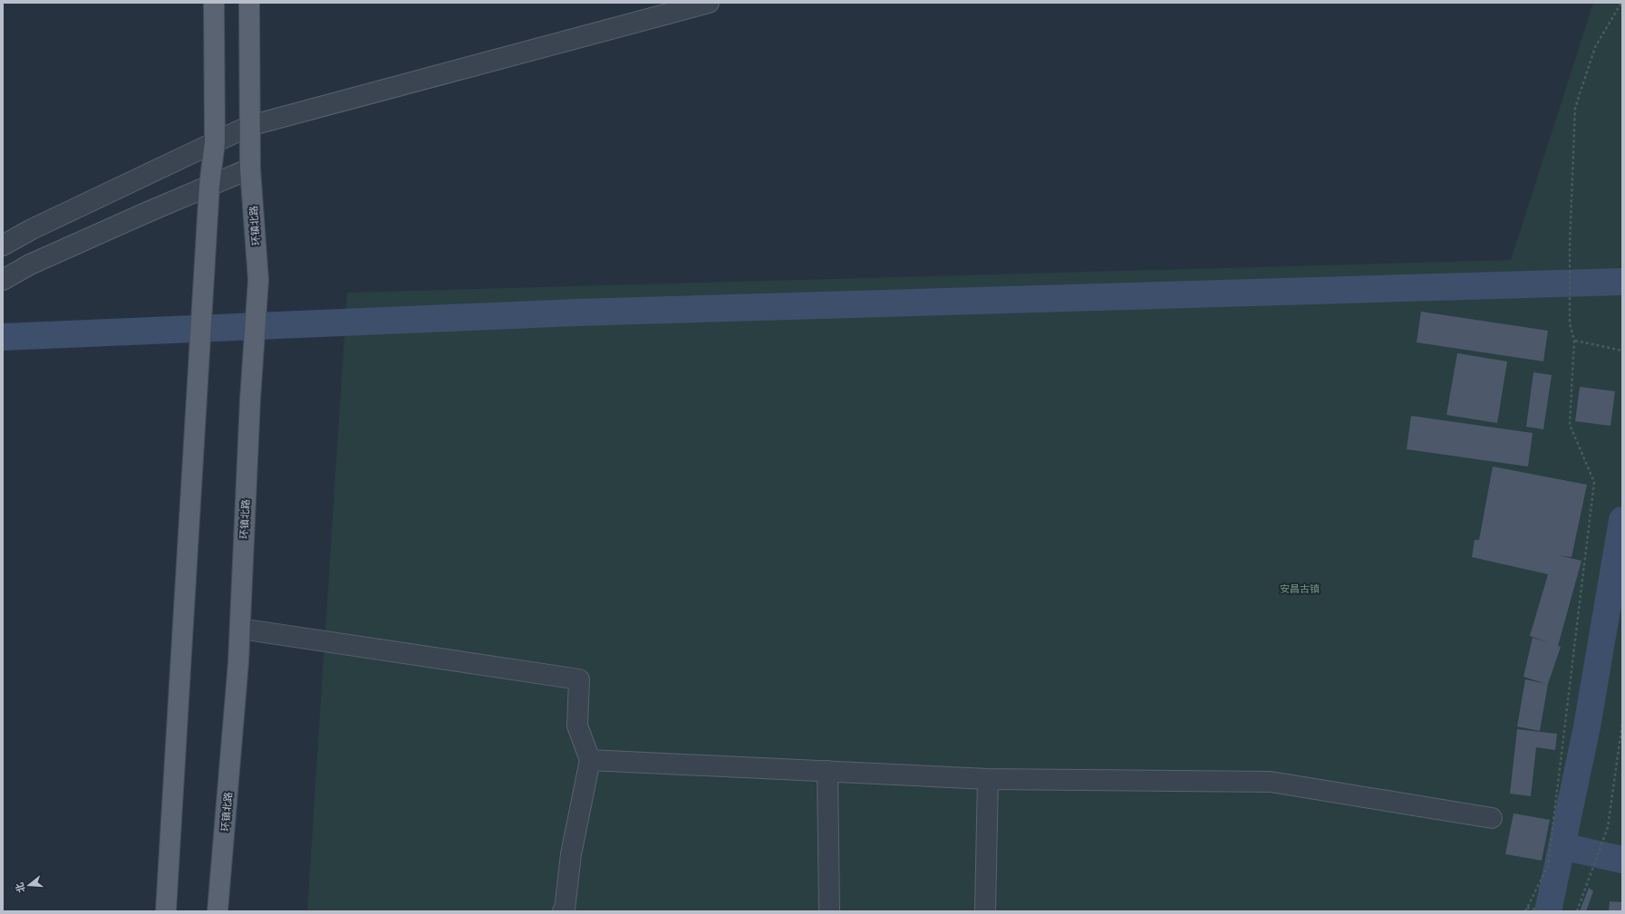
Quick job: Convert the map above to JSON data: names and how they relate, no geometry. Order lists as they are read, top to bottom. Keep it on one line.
{"streets":{"main road":["环镇北路"]},"parks":["安昌古镇"],"north":"left"}
